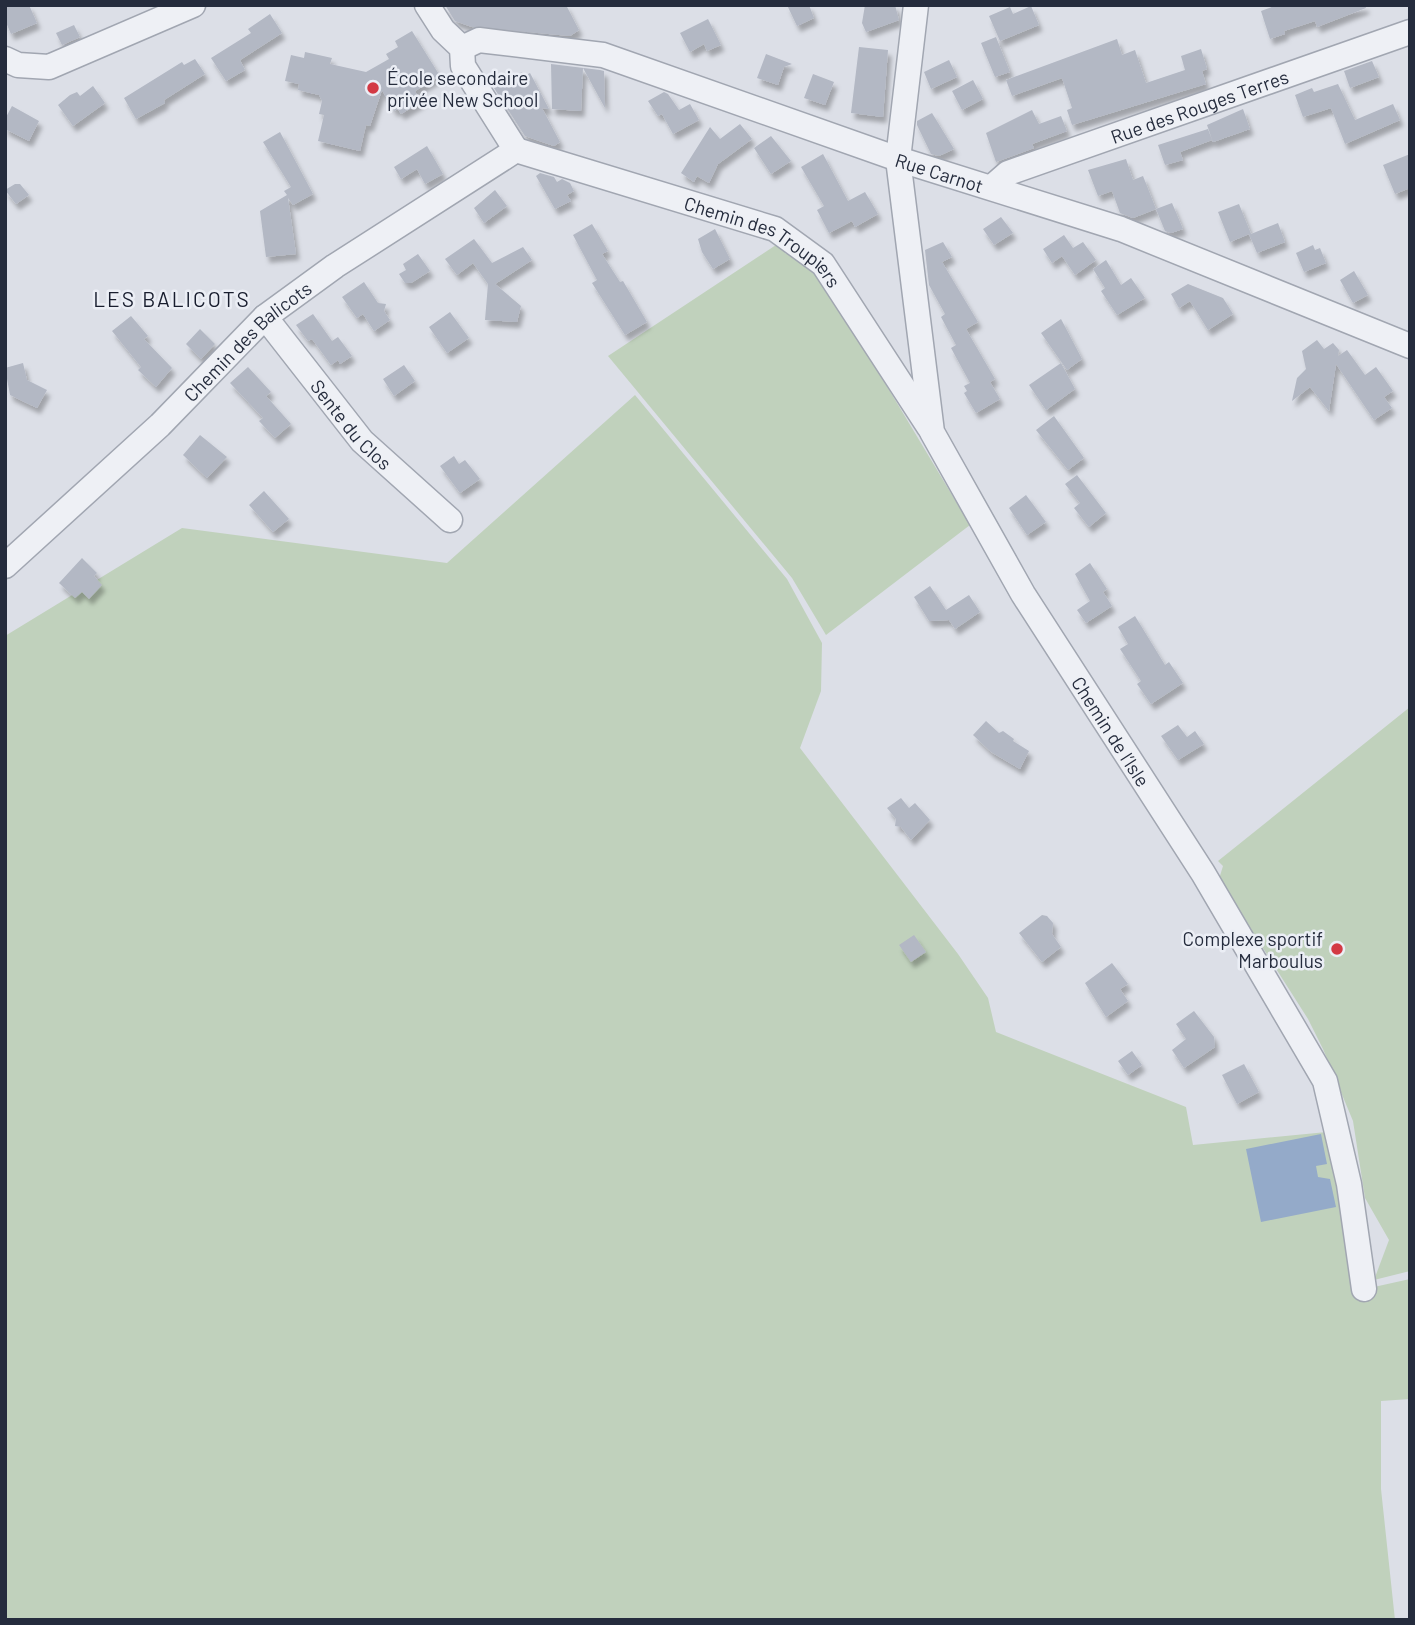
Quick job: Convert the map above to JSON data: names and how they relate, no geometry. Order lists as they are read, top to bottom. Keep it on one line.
{"streets":{"street":["Rue des Rouges Terres","Rue Carnot","Chemin des Troupiers","Chemin des Balicots","Sente du Clos","Chemin de l’Isle"]},"crossings":[["Rue des Rouges Terres","Rue Carnot"],["Rue Carnot","Chemin de l’Isle"],["Chemin des Troupiers","Chemin des Balicots"],["Chemin des Troupiers","Chemin de l’Isle"],["Chemin des Balicots","Sente du Clos"]],"districts":["LES BALICOTS"],"places":["École secondaire privée New School","Complexe sportif Marboulus"]}
